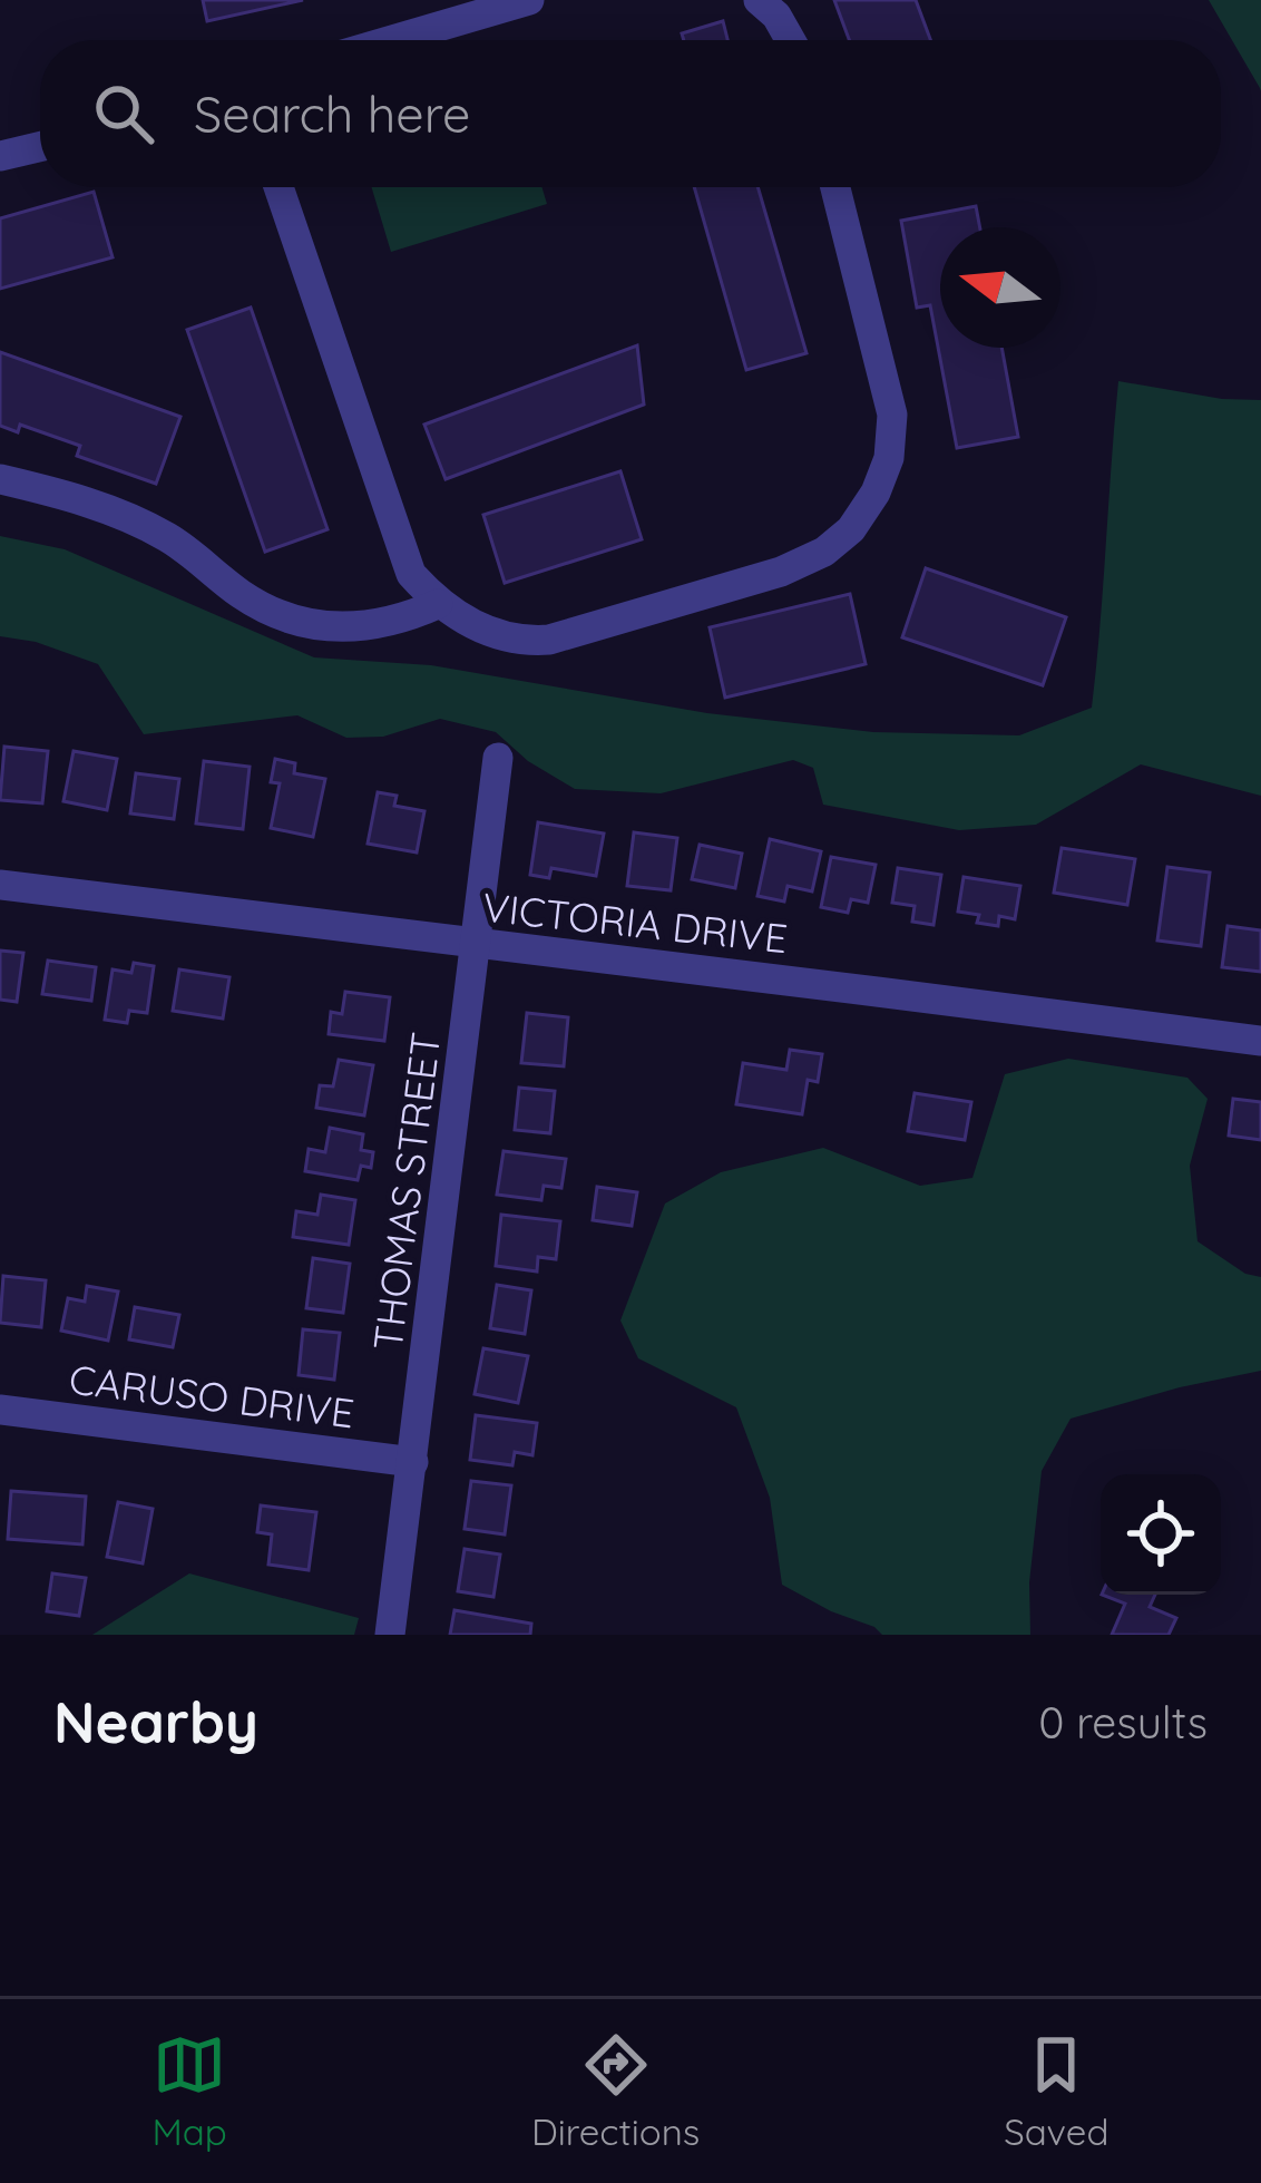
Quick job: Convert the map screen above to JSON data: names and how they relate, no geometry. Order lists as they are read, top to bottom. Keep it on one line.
{"streets":{"street":["VICTORIA DRIVE","THOMAS STREET","CARUSO DRIVE"]},"crossings":[["VICTORIA DRIVE","THOMAS STREET"],["THOMAS STREET","CARUSO DRIVE"]],"north":"left","page":{"search":"Search here","heading":["Nearby","0 results"],"nav":["Map","Directions","Saved"]}}
